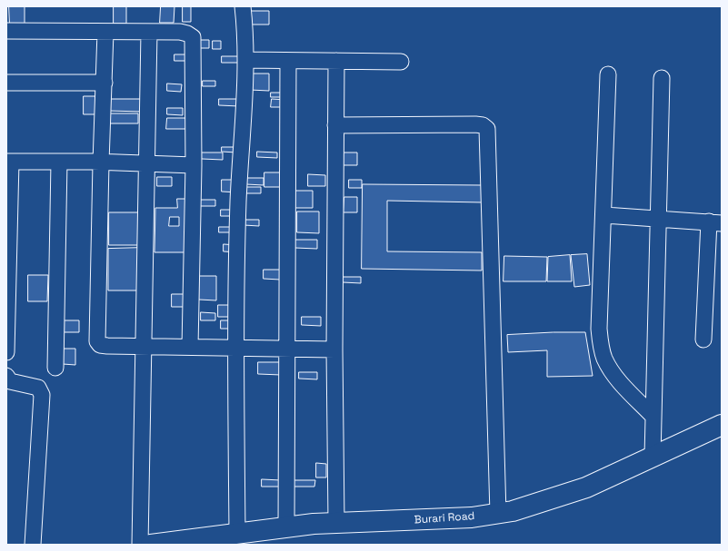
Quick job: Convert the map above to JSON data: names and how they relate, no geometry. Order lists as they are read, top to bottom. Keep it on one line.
{"streets":{"main road":["Burari Road"]}}
